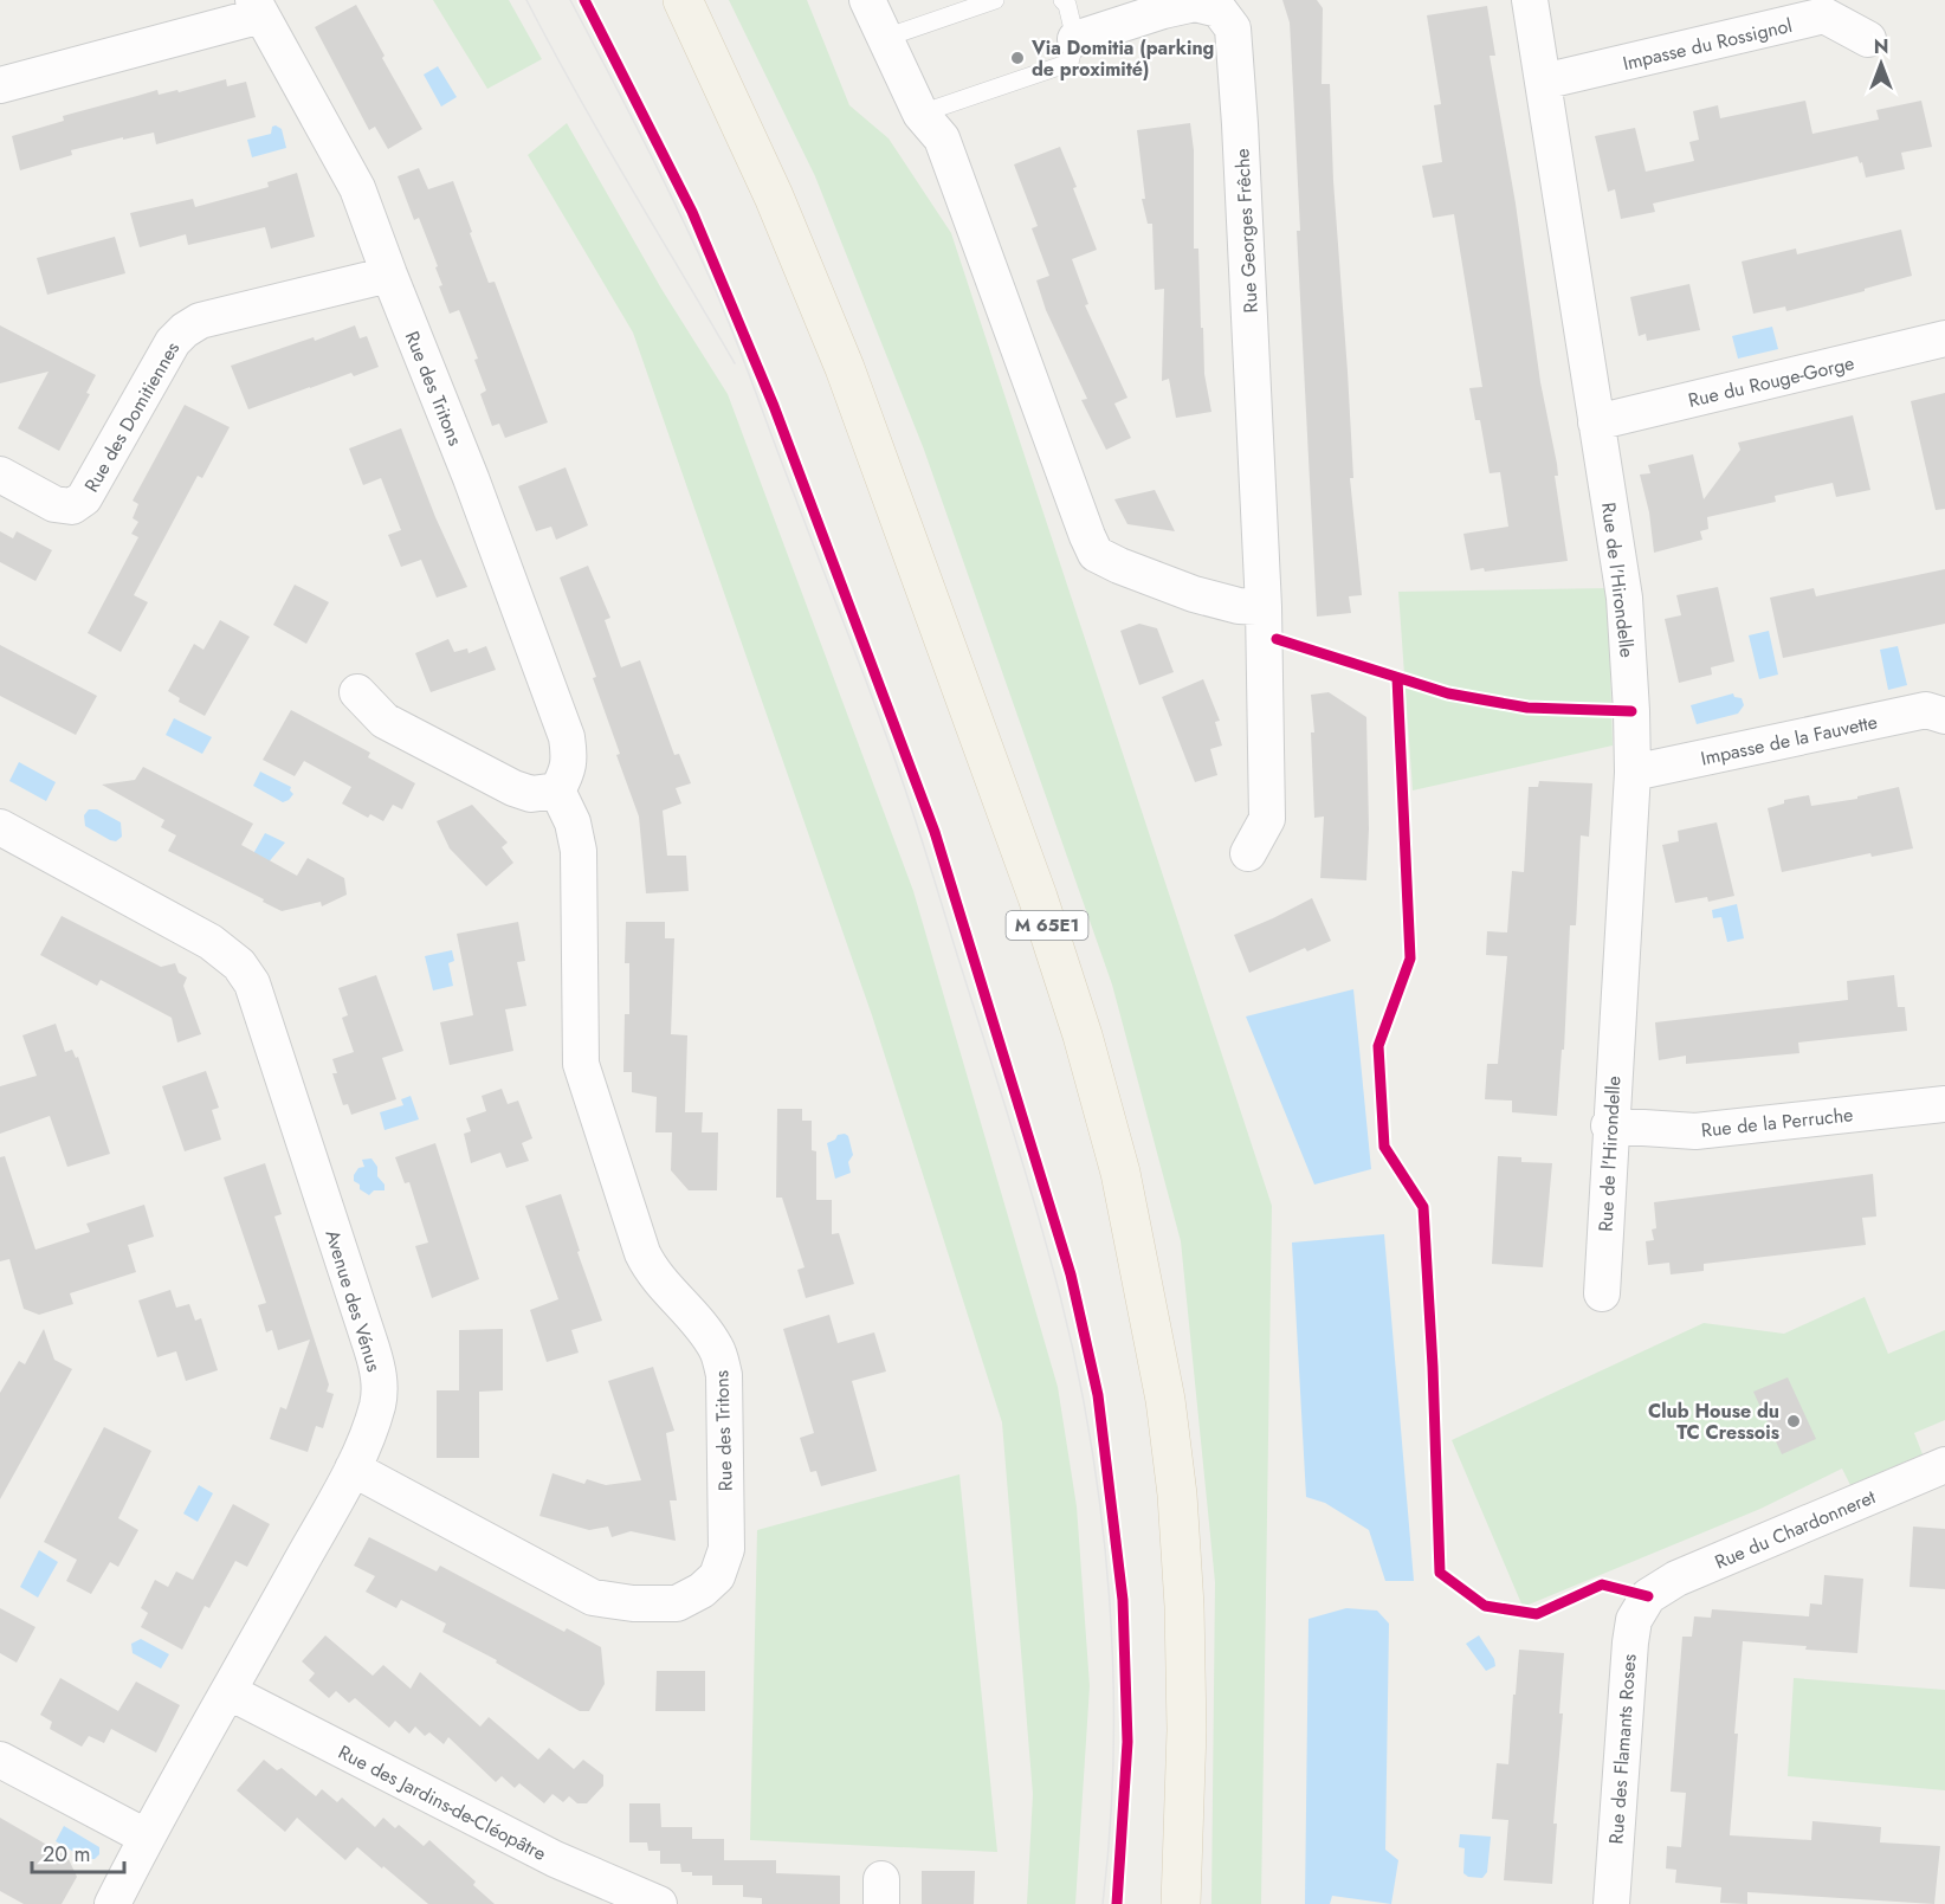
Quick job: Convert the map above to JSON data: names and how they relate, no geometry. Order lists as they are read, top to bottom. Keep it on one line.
{"streets":{"main road":["M 65E1"],"street":["Impasse du Rossignol","Rue Georges Frêche","Rue du Rouge-Gorge","Rue des Tritons","Rue des Domitiennes","Rue de l'Hirondelle","Impasse de la Fauvette","Rue de la Perruche","Avenue des Vénus","Rue du Chardonneret","Rue des Flamants Roses","Rue des Jardins-de-Cléopâtre"]},"crossings":[["Impasse du Rossignol","Rue de l'Hirondelle"],["Rue du Rouge-Gorge","Rue de l'Hirondelle"],["Rue des Tritons","Rue des Domitiennes"],["Rue des Tritons","Avenue des Vénus"],["Rue de l'Hirondelle","Impasse de la Fauvette"],["Rue de l'Hirondelle","Rue de la Perruche"],["Avenue des Vénus","Rue des Jardins-de-Cléopâtre"],["Rue du Chardonneret","Rue des Flamants Roses"]],"places":["Via Domitia (parking de proximité)","Club House du TC Cressois"],"scale_bar":"20 m","north":"top"}
